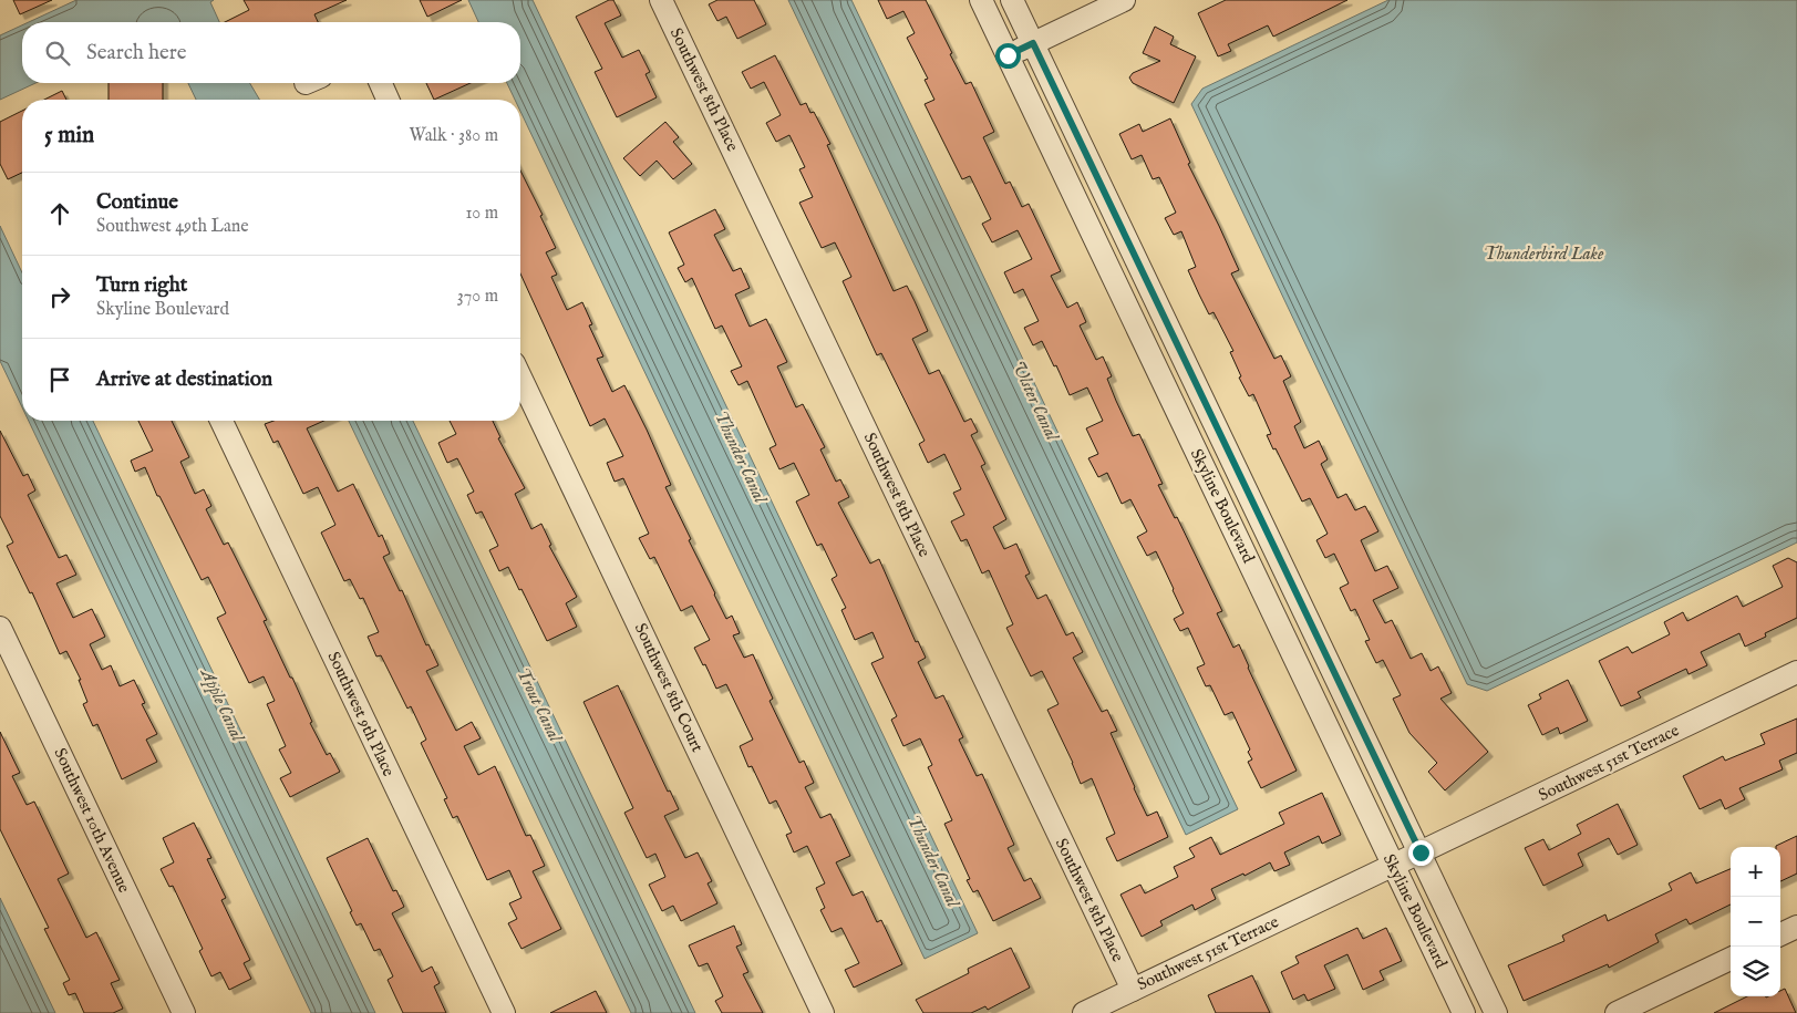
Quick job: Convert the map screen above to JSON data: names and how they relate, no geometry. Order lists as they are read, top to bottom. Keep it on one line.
{"streets":{"street":["Southwest 8th Place","Skyline Boulevard","Southwest 8th Court","Southwest 9th Place","Southwest 51st Terrace","Southwest 10th Avenue"]},"crossings":[["Southwest 8th Place","Southwest 51st Terrace"],["Skyline Boulevard","Southwest 51st Terrace"]],"water":["Thunderbird Lake","Ulster Canal","Thunder Canal","Apple Canal","Trout Canal"],"page":{"search":"Search here","heading":["5 min","Walk · 380 m"],"list":[["Continue","Southwest 49th Lane","10 m"],["Turn right","Skyline Boulevard","370 m"],"Arrive at destination"],"map_buttons":["+","−"]}}
